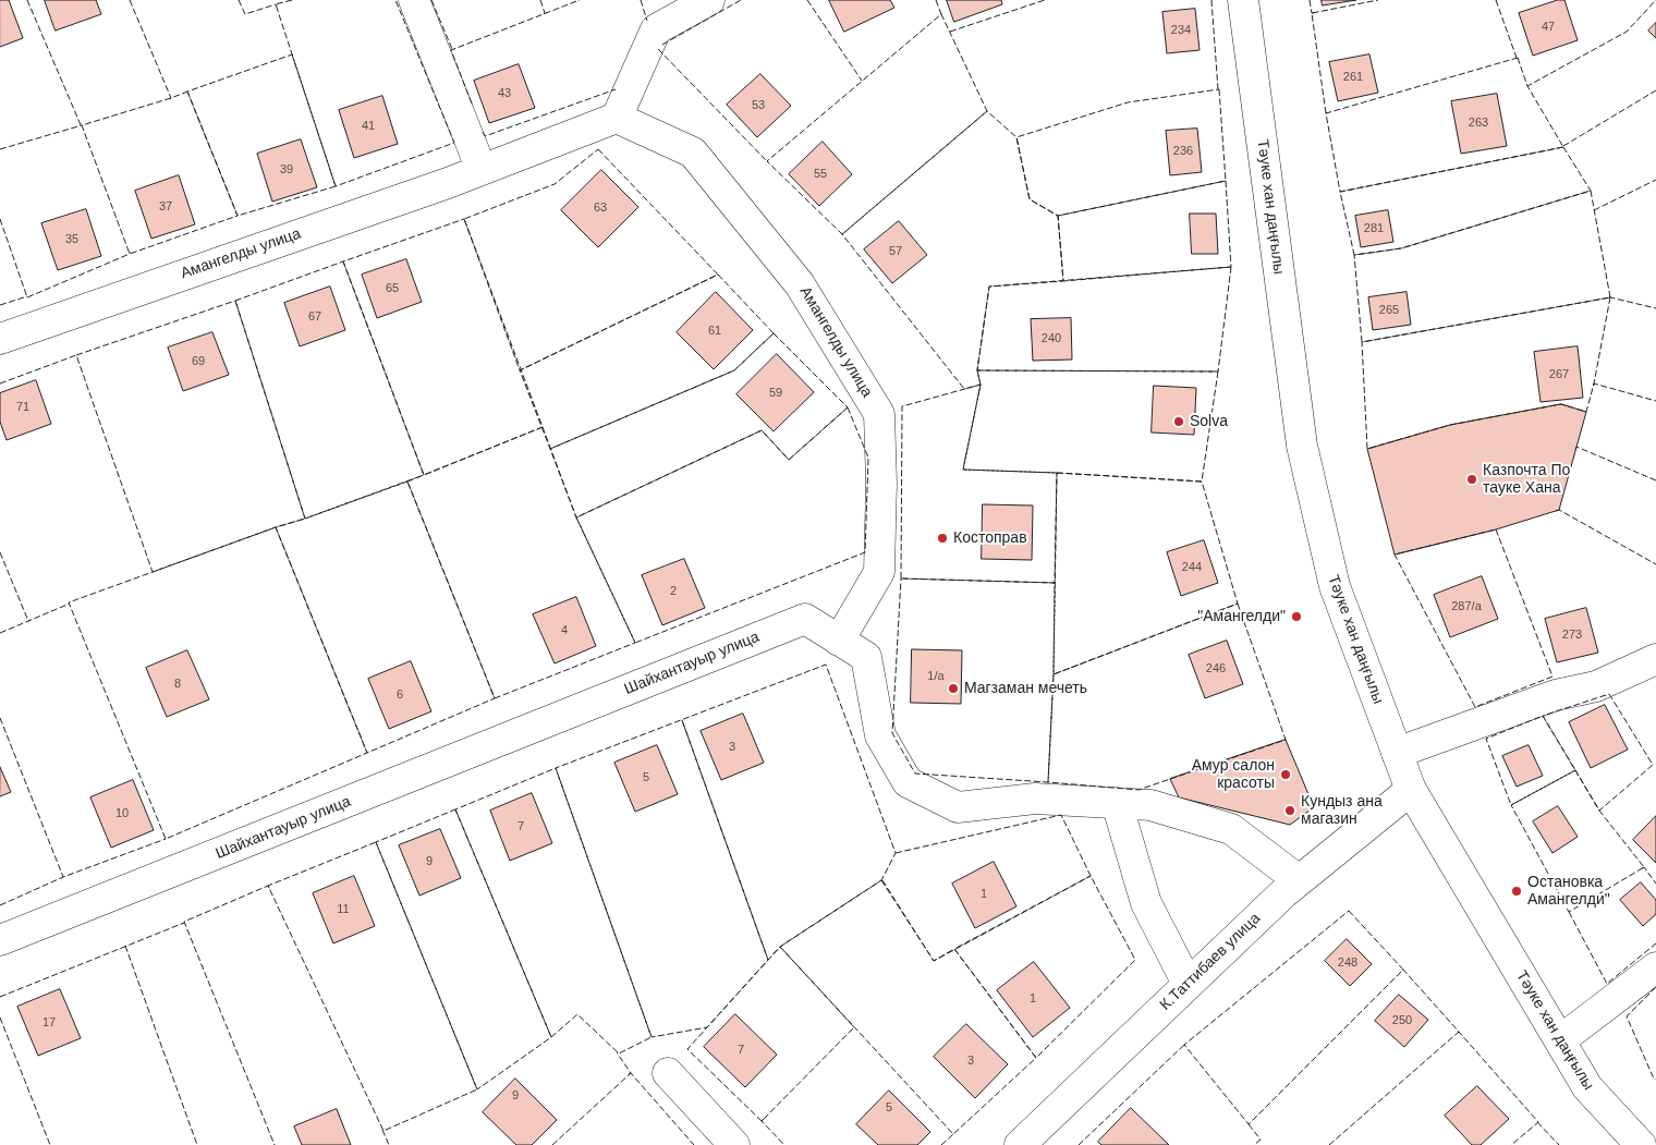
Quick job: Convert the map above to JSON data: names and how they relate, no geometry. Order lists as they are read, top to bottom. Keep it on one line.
{"streets":{"street":["Тәуке хан даңғылы","Амангелды улица","Шайхантауыр улица","К.Таттибаев улица"]},"crossings":[["Тәуке хан даңғылы","К.Таттибаев улица"],["Амангелды улица","Шайхантауыр улица"],["Шайхантауыр улица","К.Таттибаев улица"]],"places":["Solva","Казпочта По тауке Хана","Костоправ","\"Амангелди\"","Магзаман мечеть","Амур салон красоты","Кундыз ана магазин","Остановка Амангелди\""],"house_numbers":["47","234","261","43","53","263","41","236","39","55","37","63","281","35","57","65","265","67","61","240","69","267","59","71","244","2","287/а","4","273","246","1/а","8","6","3","5","10","7","9","1","11","248","1","250","17","7","3","9","5"]}
